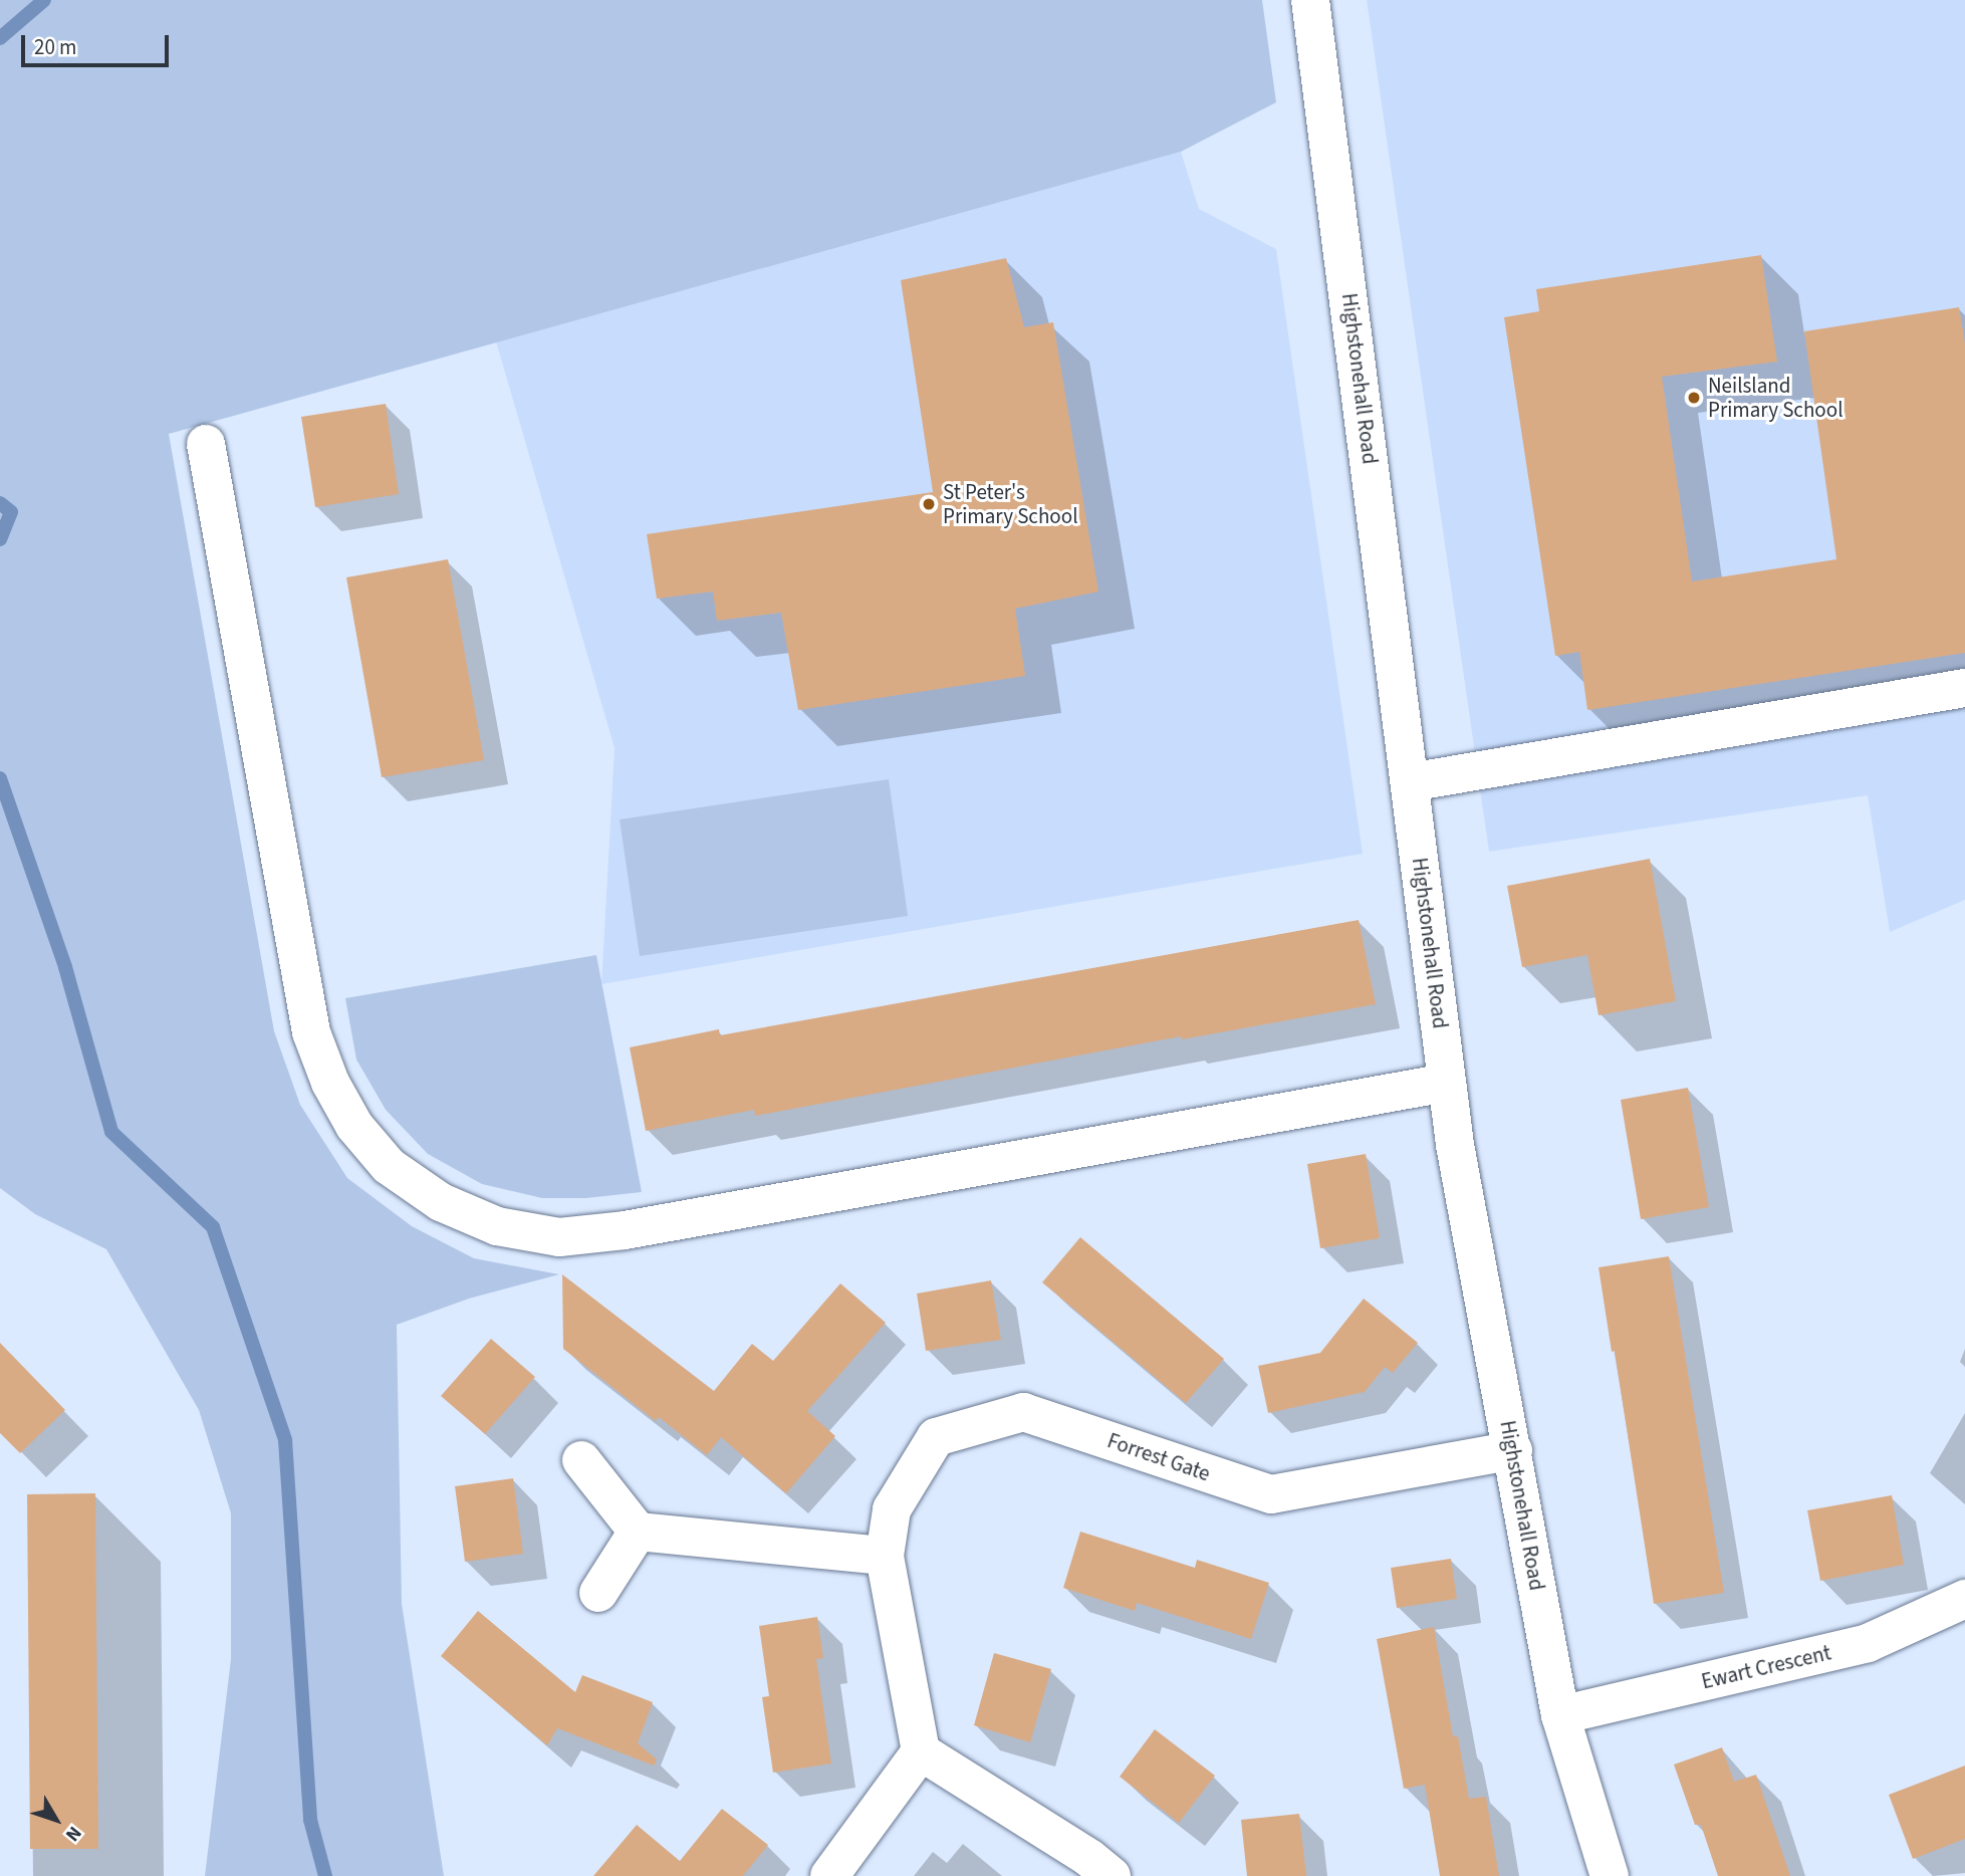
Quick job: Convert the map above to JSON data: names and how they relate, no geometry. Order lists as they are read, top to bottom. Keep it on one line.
{"streets":{"street":["Highstonehall Road","Forrest Gate","Ewart Crescent"]},"crossings":[["Highstonehall Road","Forrest Gate"],["Highstonehall Road","Ewart Crescent"]],"places":["Neilsland Primary School","St Peter's Primary School"],"scale_bar":"20 m","north":"bottom right"}
